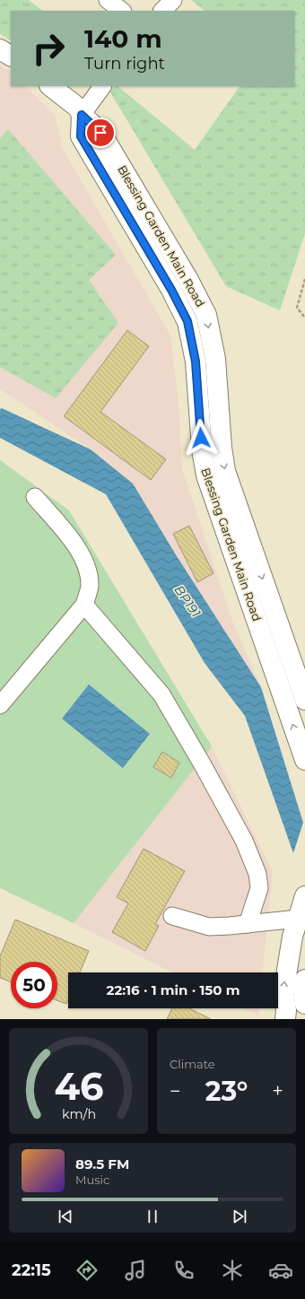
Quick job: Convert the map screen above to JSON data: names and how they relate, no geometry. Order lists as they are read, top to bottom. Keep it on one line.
{"streets":{"main road":["Blessing Garden Main Road"]},"water":["BP191"],"page":{"turn":["140 m","Turn right"],"limit":"50","trip":"22:16 · 1 min · 150 m","tile":"Climate","heat":["−","23°","+"],"song":["89.5 FM","Music"],"tabs":"22:15","gauge":["46","km/h"]}}
